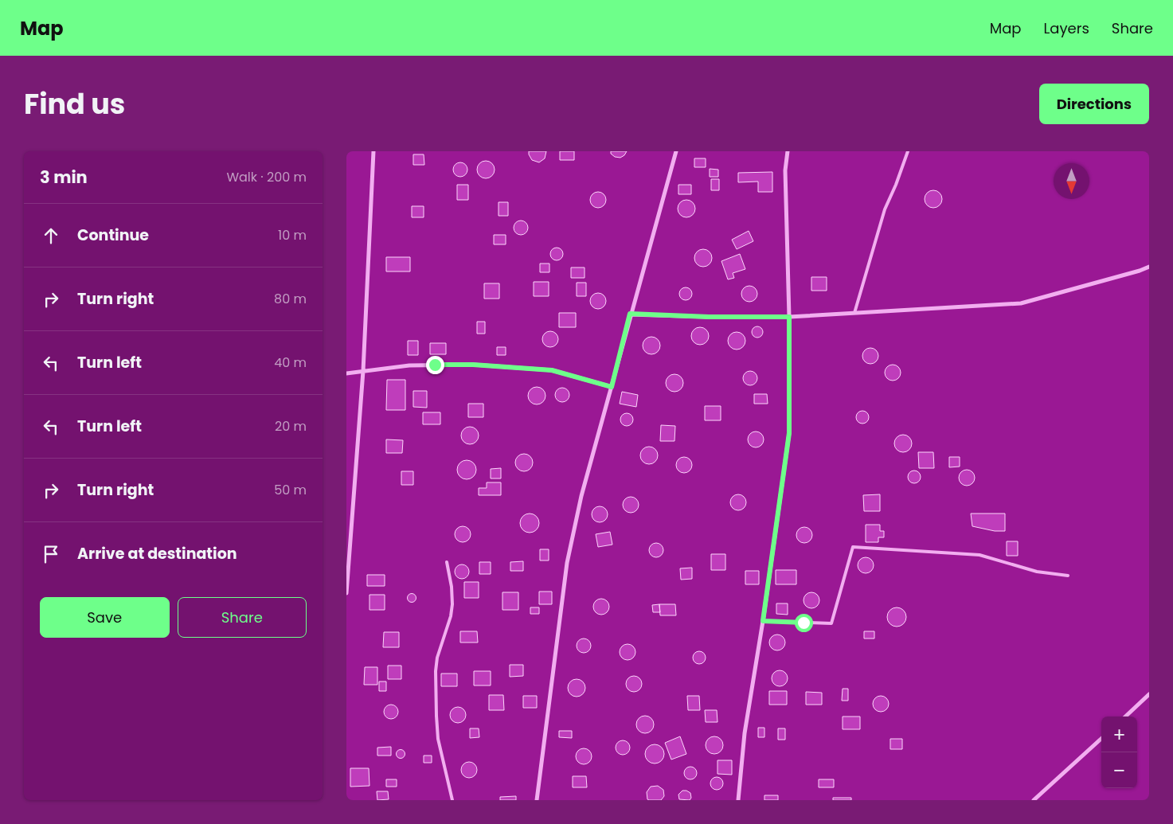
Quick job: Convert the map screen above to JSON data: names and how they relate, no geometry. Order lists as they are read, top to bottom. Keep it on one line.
{"north":"bottom","page":{"header":"Map","nav":["Map","Layers","Share"],"title":"Find us","buttons":["Directions",["Save","Share"]],"heading":["3 min","Walk · 200 m"],"list":[["Continue","10 m"],["Turn right","80 m"],["Turn left","40 m"],["Turn left","20 m"],["Turn right","50 m"],"Arrive at destination"],"map_buttons":["+","−"]}}
